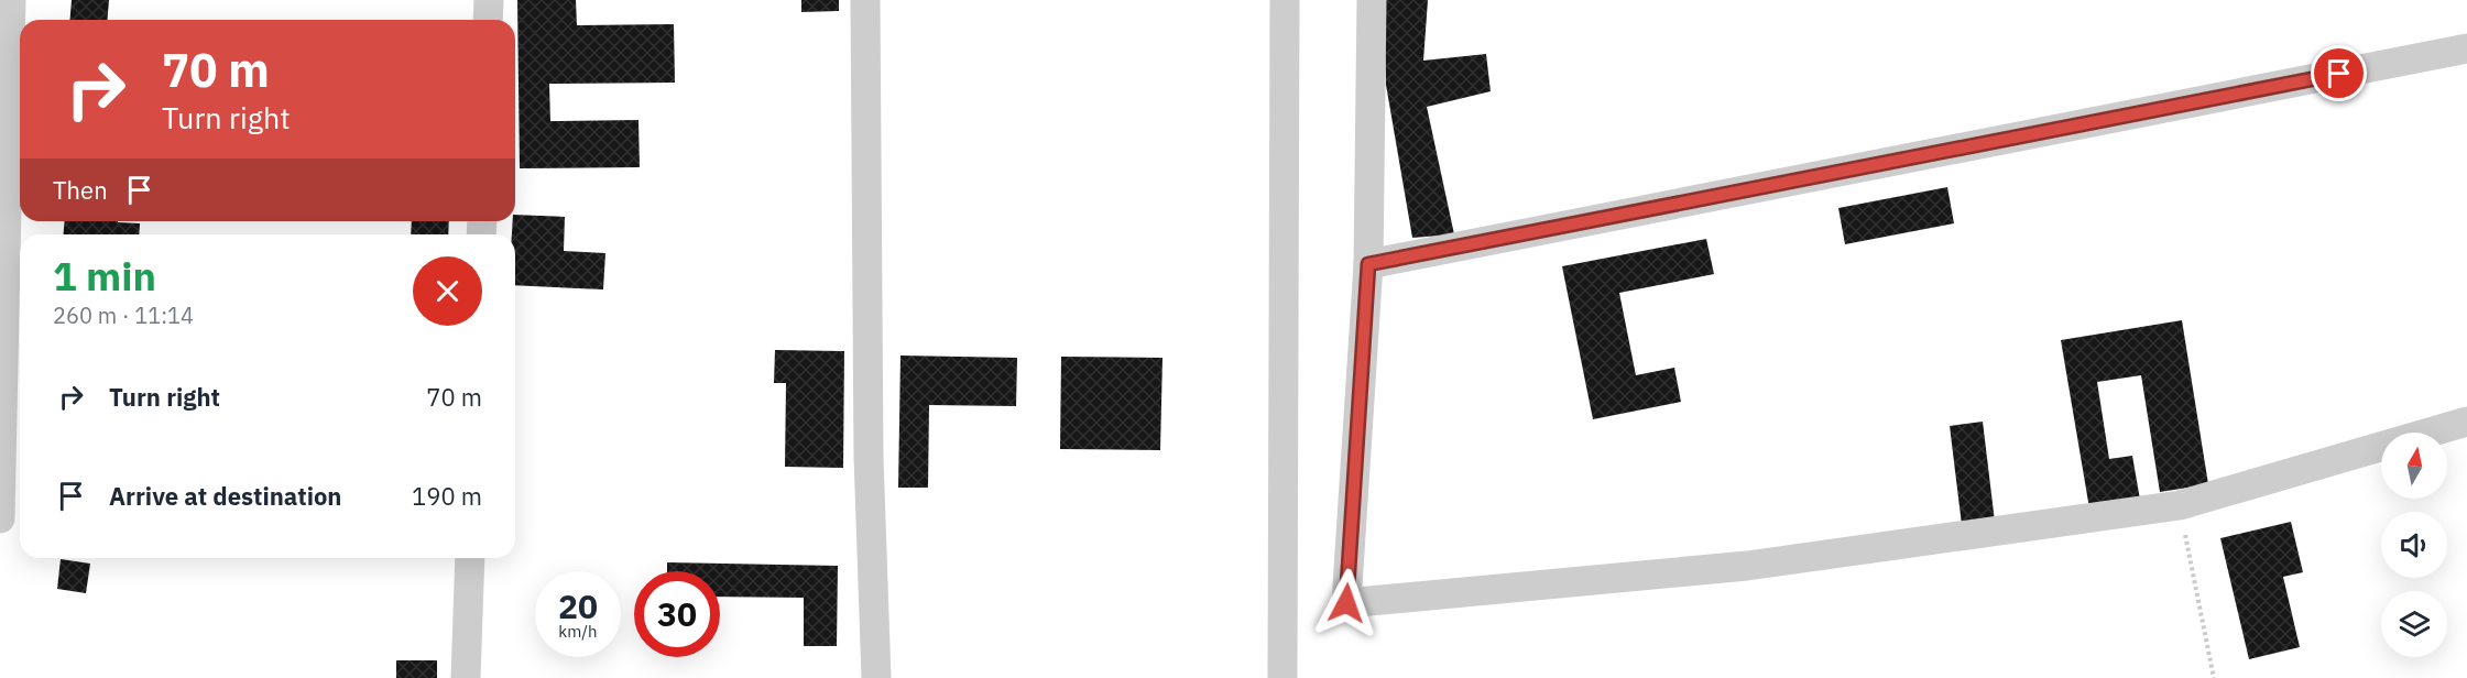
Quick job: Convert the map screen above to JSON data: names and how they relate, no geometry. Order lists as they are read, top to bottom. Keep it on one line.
{"north":"top","page":{"turn":["70 m","Turn right"],"then":"Then","heading":["1 min","260 m · 11:14"],"list":[{"name":"Turn right","value":"70 m"},{"name":"Arrive at destination","value":"190 m"}],"speed":"20 km/h","limit":"30"}}
